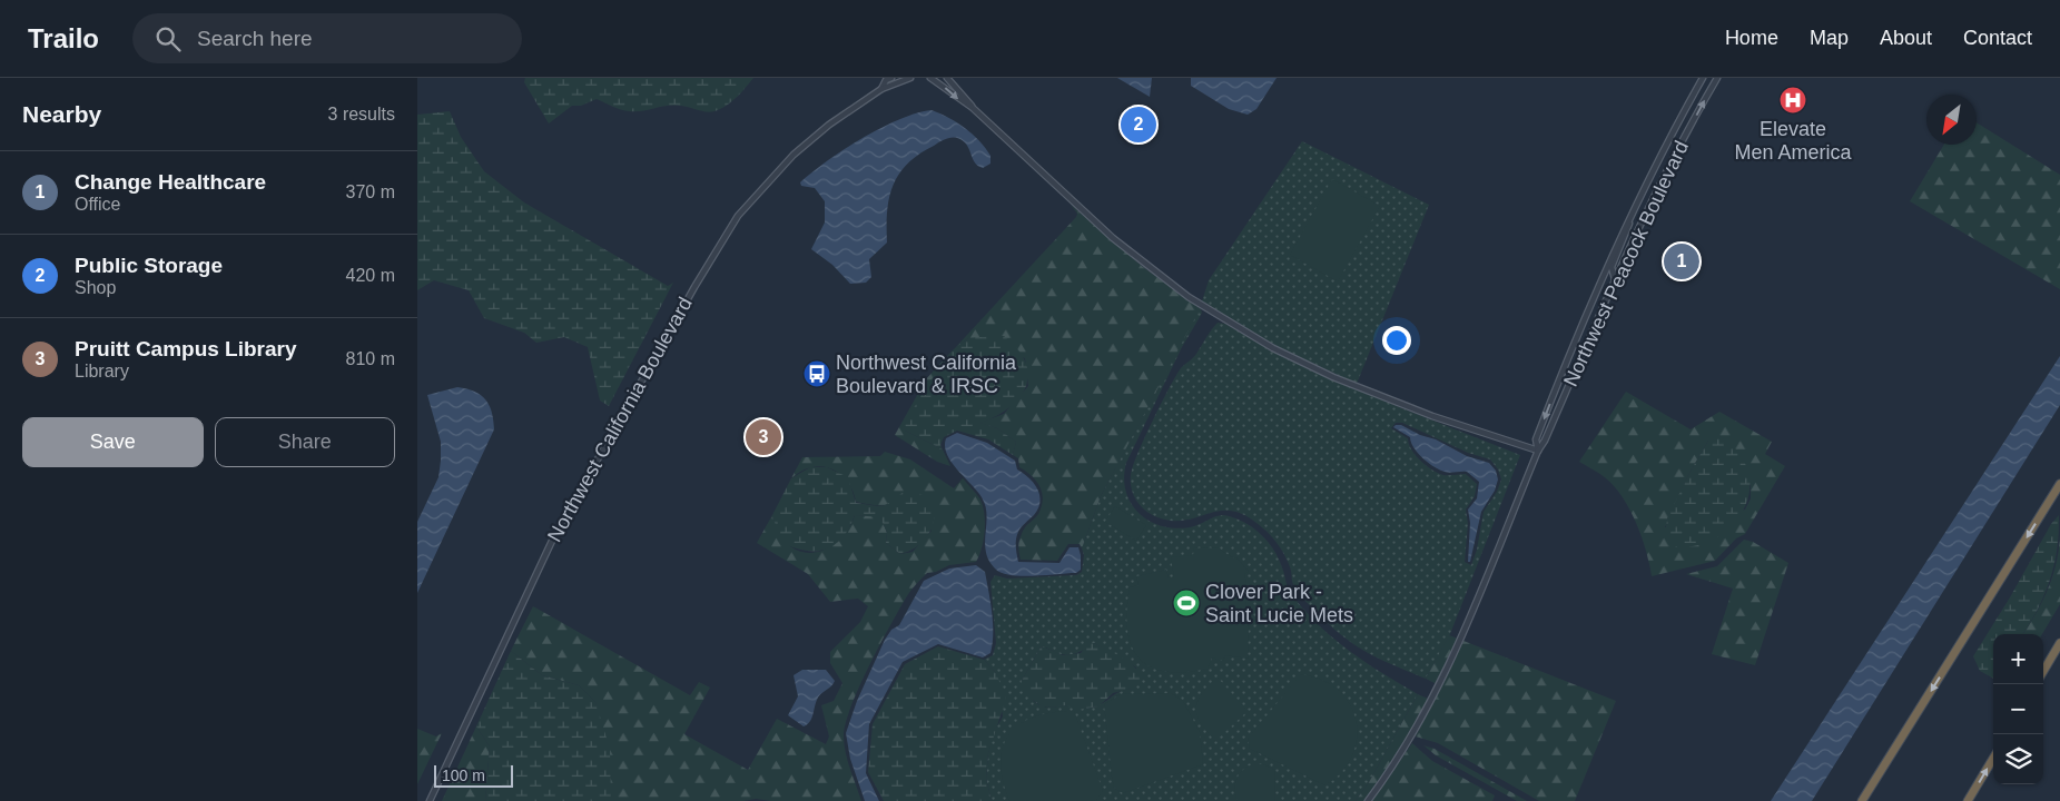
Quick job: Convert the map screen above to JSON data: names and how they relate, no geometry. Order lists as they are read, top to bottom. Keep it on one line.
{"streets":{"street":["Northwest Peacock Boulevard","Northwest California Boulevard"]},"places":{"hospital":["Elevate Men America"],"bus stop":["Northwest California Boulevard & IRSC"],"sports":["Clover Park - Saint Lucie Mets"]},"scale_bar":"100 m","north":"bottom left","page":{"header":"Trailo","search":"Search here","nav":["Home","Map","About","Contact"],"heading":["Nearby","3 results"],"pins":["2","1","3"],"list":[{"mark":"1","name":"Change Healthcare","note":"Office","value":"370 m"},{"mark":"2","name":"Public Storage","note":"Shop","value":"420 m"},{"mark":"3","name":"Pruitt Campus Library","note":"Library","value":"810 m"}],"buttons":["Save","Share"],"map_buttons":["+","−"],"scale":"100 m"}}
